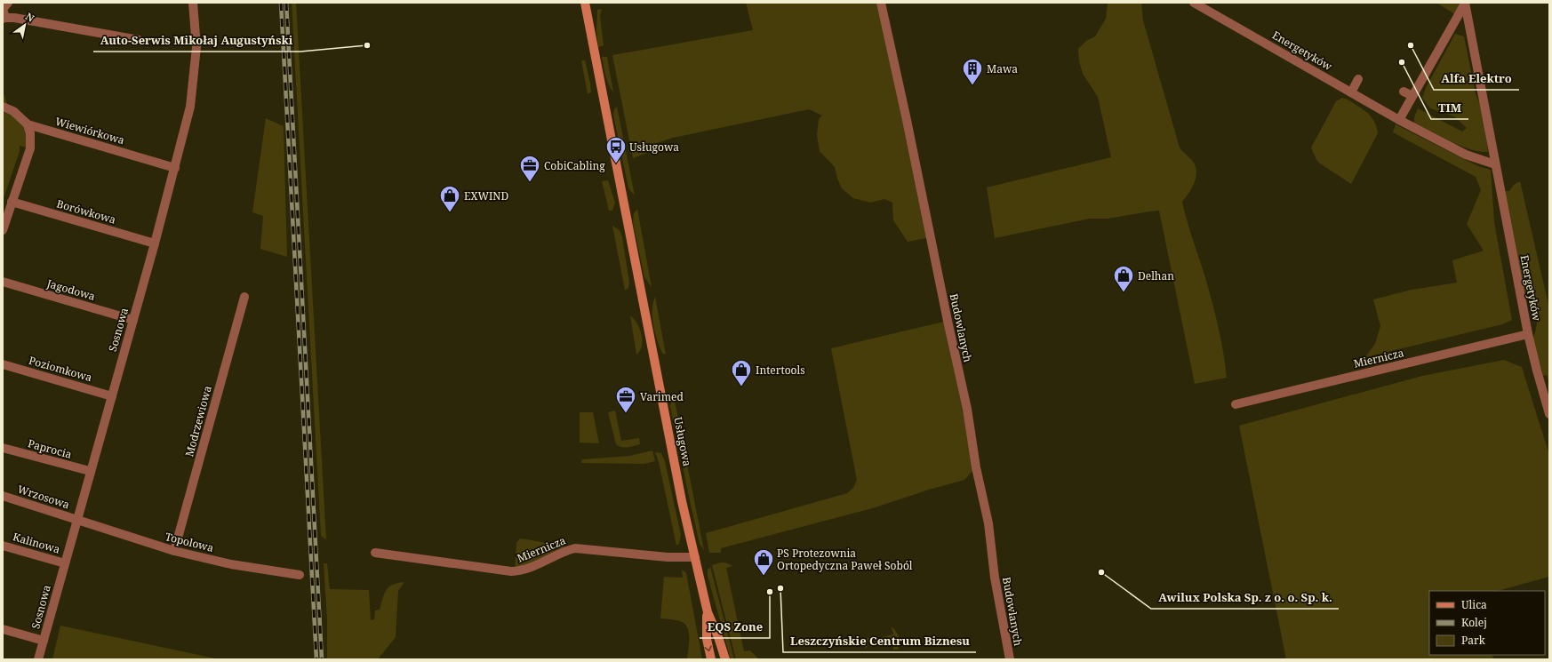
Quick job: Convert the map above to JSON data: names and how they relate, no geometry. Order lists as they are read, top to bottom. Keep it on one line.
{"streets":{"street":["Energetyków","Wiewiórkowa","Borówkowa","Jagodowa","Budowlanych","Sosnowa","Miernicza","Poziomkowa","Modrzewiowa","Usługowa","Paprocia","Wrzosowa","Topolowa","Kalinowa"]},"crossings":[["Energetyków","Miernicza"],["Wiewiórkowa","Sosnowa"],["Borówkowa","Sosnowa"],["Jagodowa","Sosnowa"],["Sosnowa","Poziomkowa"],["Sosnowa","Paprocia"],["Sosnowa","Wrzosowa"],["Sosnowa","Topolowa"],["Sosnowa","Kalinowa"],["Miernicza","Usługowa"],["Modrzewiowa","Topolowa"],["Wrzosowa","Topolowa"]],"places":{"other":["Auto-Serwis Mikołaj Augustyński","Alfa Elektro","TIM","Awilux Polska Sp. z o. o. Sp. k.","Leszczyńskie Centrum Biznesu","EQS Zone"],"building":["Mawa"],"bus stop":["Usługowa"],"office":["CobiCabling","Varimed"],"shop":["EXWIND","Delhan","Intertools","PS Protezownia Ortopedyczna Paweł Soból"]},"legend":["Ulica","Kolej","Park"],"north":"top right"}
